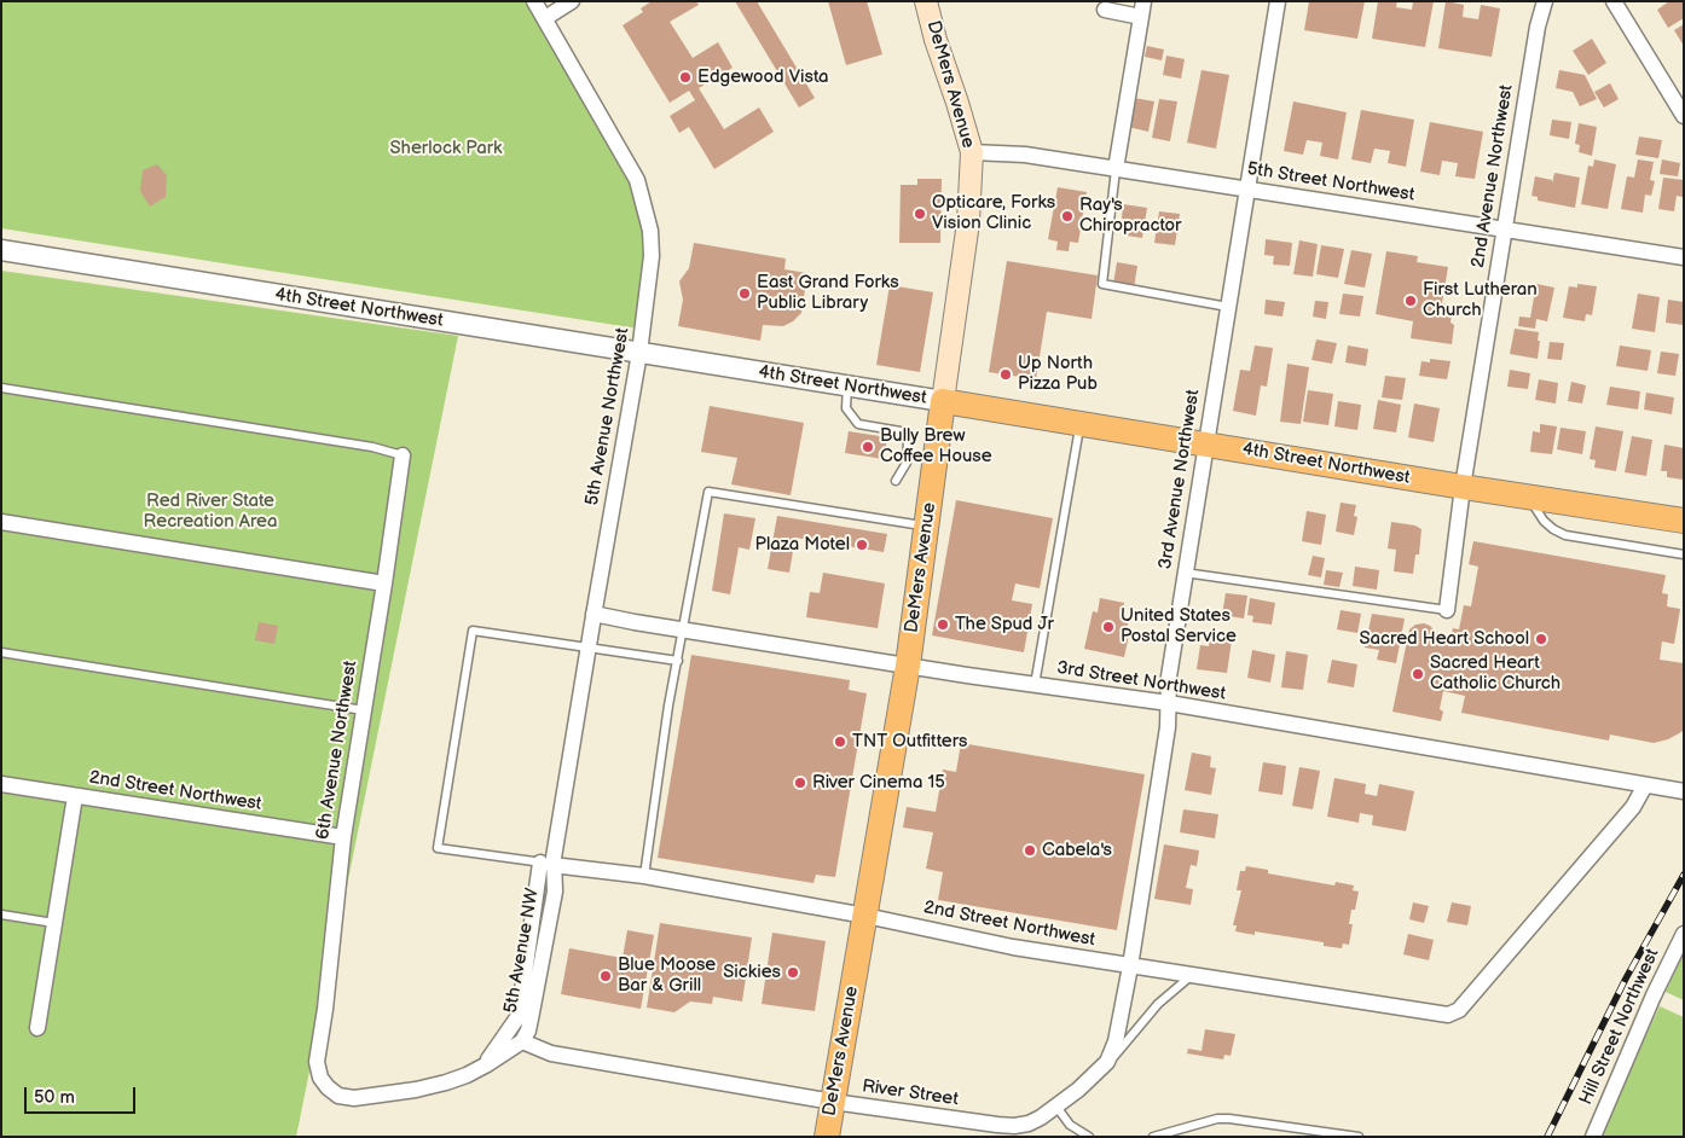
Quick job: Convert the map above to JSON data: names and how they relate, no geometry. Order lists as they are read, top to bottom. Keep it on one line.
{"streets":{"main road":["DeMers Avenue","4th Street Northwest"],"street":["2nd Avenue Northwest","5th Street Northwest","5th Avenue Northwest","3rd Avenue Northwest","3rd Street Northwest","6th Avenue Northwest","2nd Street Northwest","5th Avenue NW","Hill Street Northwest","River Street"]},"crossings":[["DeMers Avenue","5th Street Northwest"],["DeMers Avenue","4th Street Northwest"],["DeMers Avenue","3rd Street Northwest"],["DeMers Avenue","2nd Street Northwest"],["DeMers Avenue","River Street"],["2nd Avenue Northwest","5th Street Northwest"],["2nd Avenue Northwest","4th Street Northwest"],["5th Street Northwest","3rd Avenue Northwest"],["4th Street Northwest","5th Avenue Northwest"],["4th Street Northwest","3rd Avenue Northwest"],["5th Avenue Northwest","3rd Street Northwest"],["5th Avenue Northwest","2nd Street Northwest"],["5th Avenue Northwest","5th Avenue NW"],["3rd Avenue Northwest","3rd Street Northwest"],["3rd Avenue Northwest","2nd Street Northwest"],["3rd Avenue Northwest","River Street"],["3rd Street Northwest","2nd Street Northwest"],["6th Avenue Northwest","2nd Street Northwest"],["2nd Street Northwest","5th Avenue NW"],["2nd Street Northwest","River Street"],["5th Avenue NW","River Street"]],"parks":["Sherlock Park","Red River State Recreation Area"],"places":["Edgewood Vista","Opticare, Forks Vision Clinic","Ray's Chiropractor","East Grand Forks Public Library","First Lutheran Church","Up North Pizza Pub","Bully Brew Coffee House","Plaza Motel","The Spud Jr","United States Postal Service","Sacred Heart School","Sacred Heart Catholic Church","TNT Outfitters","River Cinema 15","Cabela's","Sickies","Blue Moose Bar & Grill"],"scale_bar":"50 m"}
